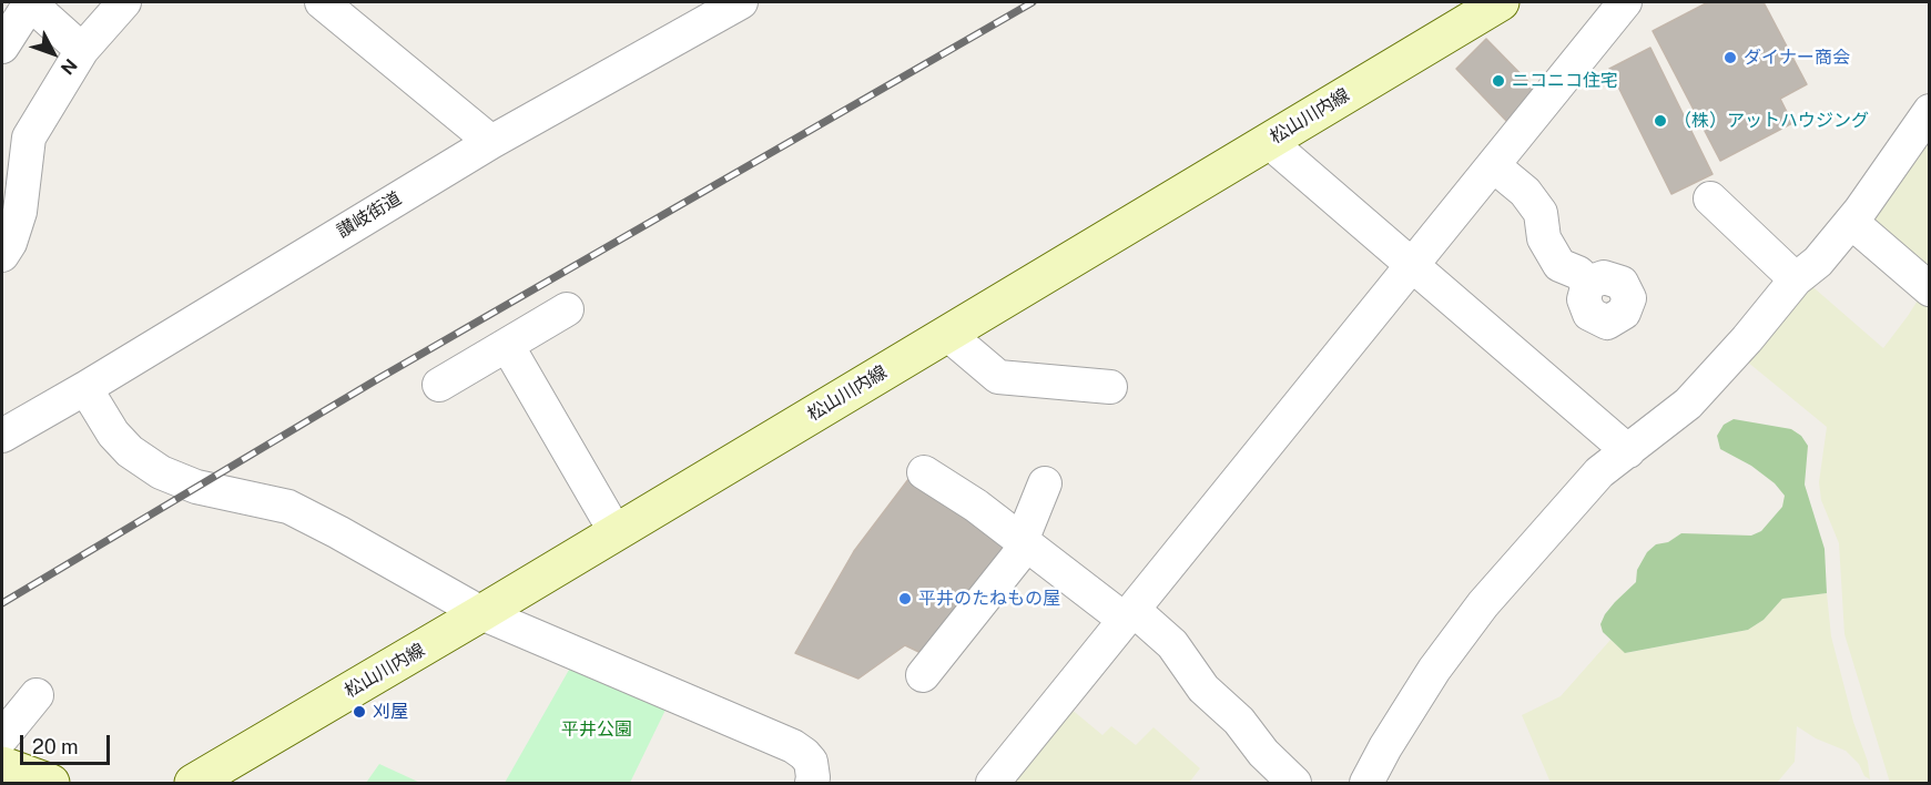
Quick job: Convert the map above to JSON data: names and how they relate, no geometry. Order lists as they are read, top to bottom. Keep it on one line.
{"streets":{"main road":["松山川内線"],"street":["讃岐街道"]},"parks":["平井公園"],"places":["ダイナー商会","ニコニコ住宅","（株）アットハウジング","平井のたねもの屋","刈屋"],"scale_bar":"20 m","north":"bottom right"}
